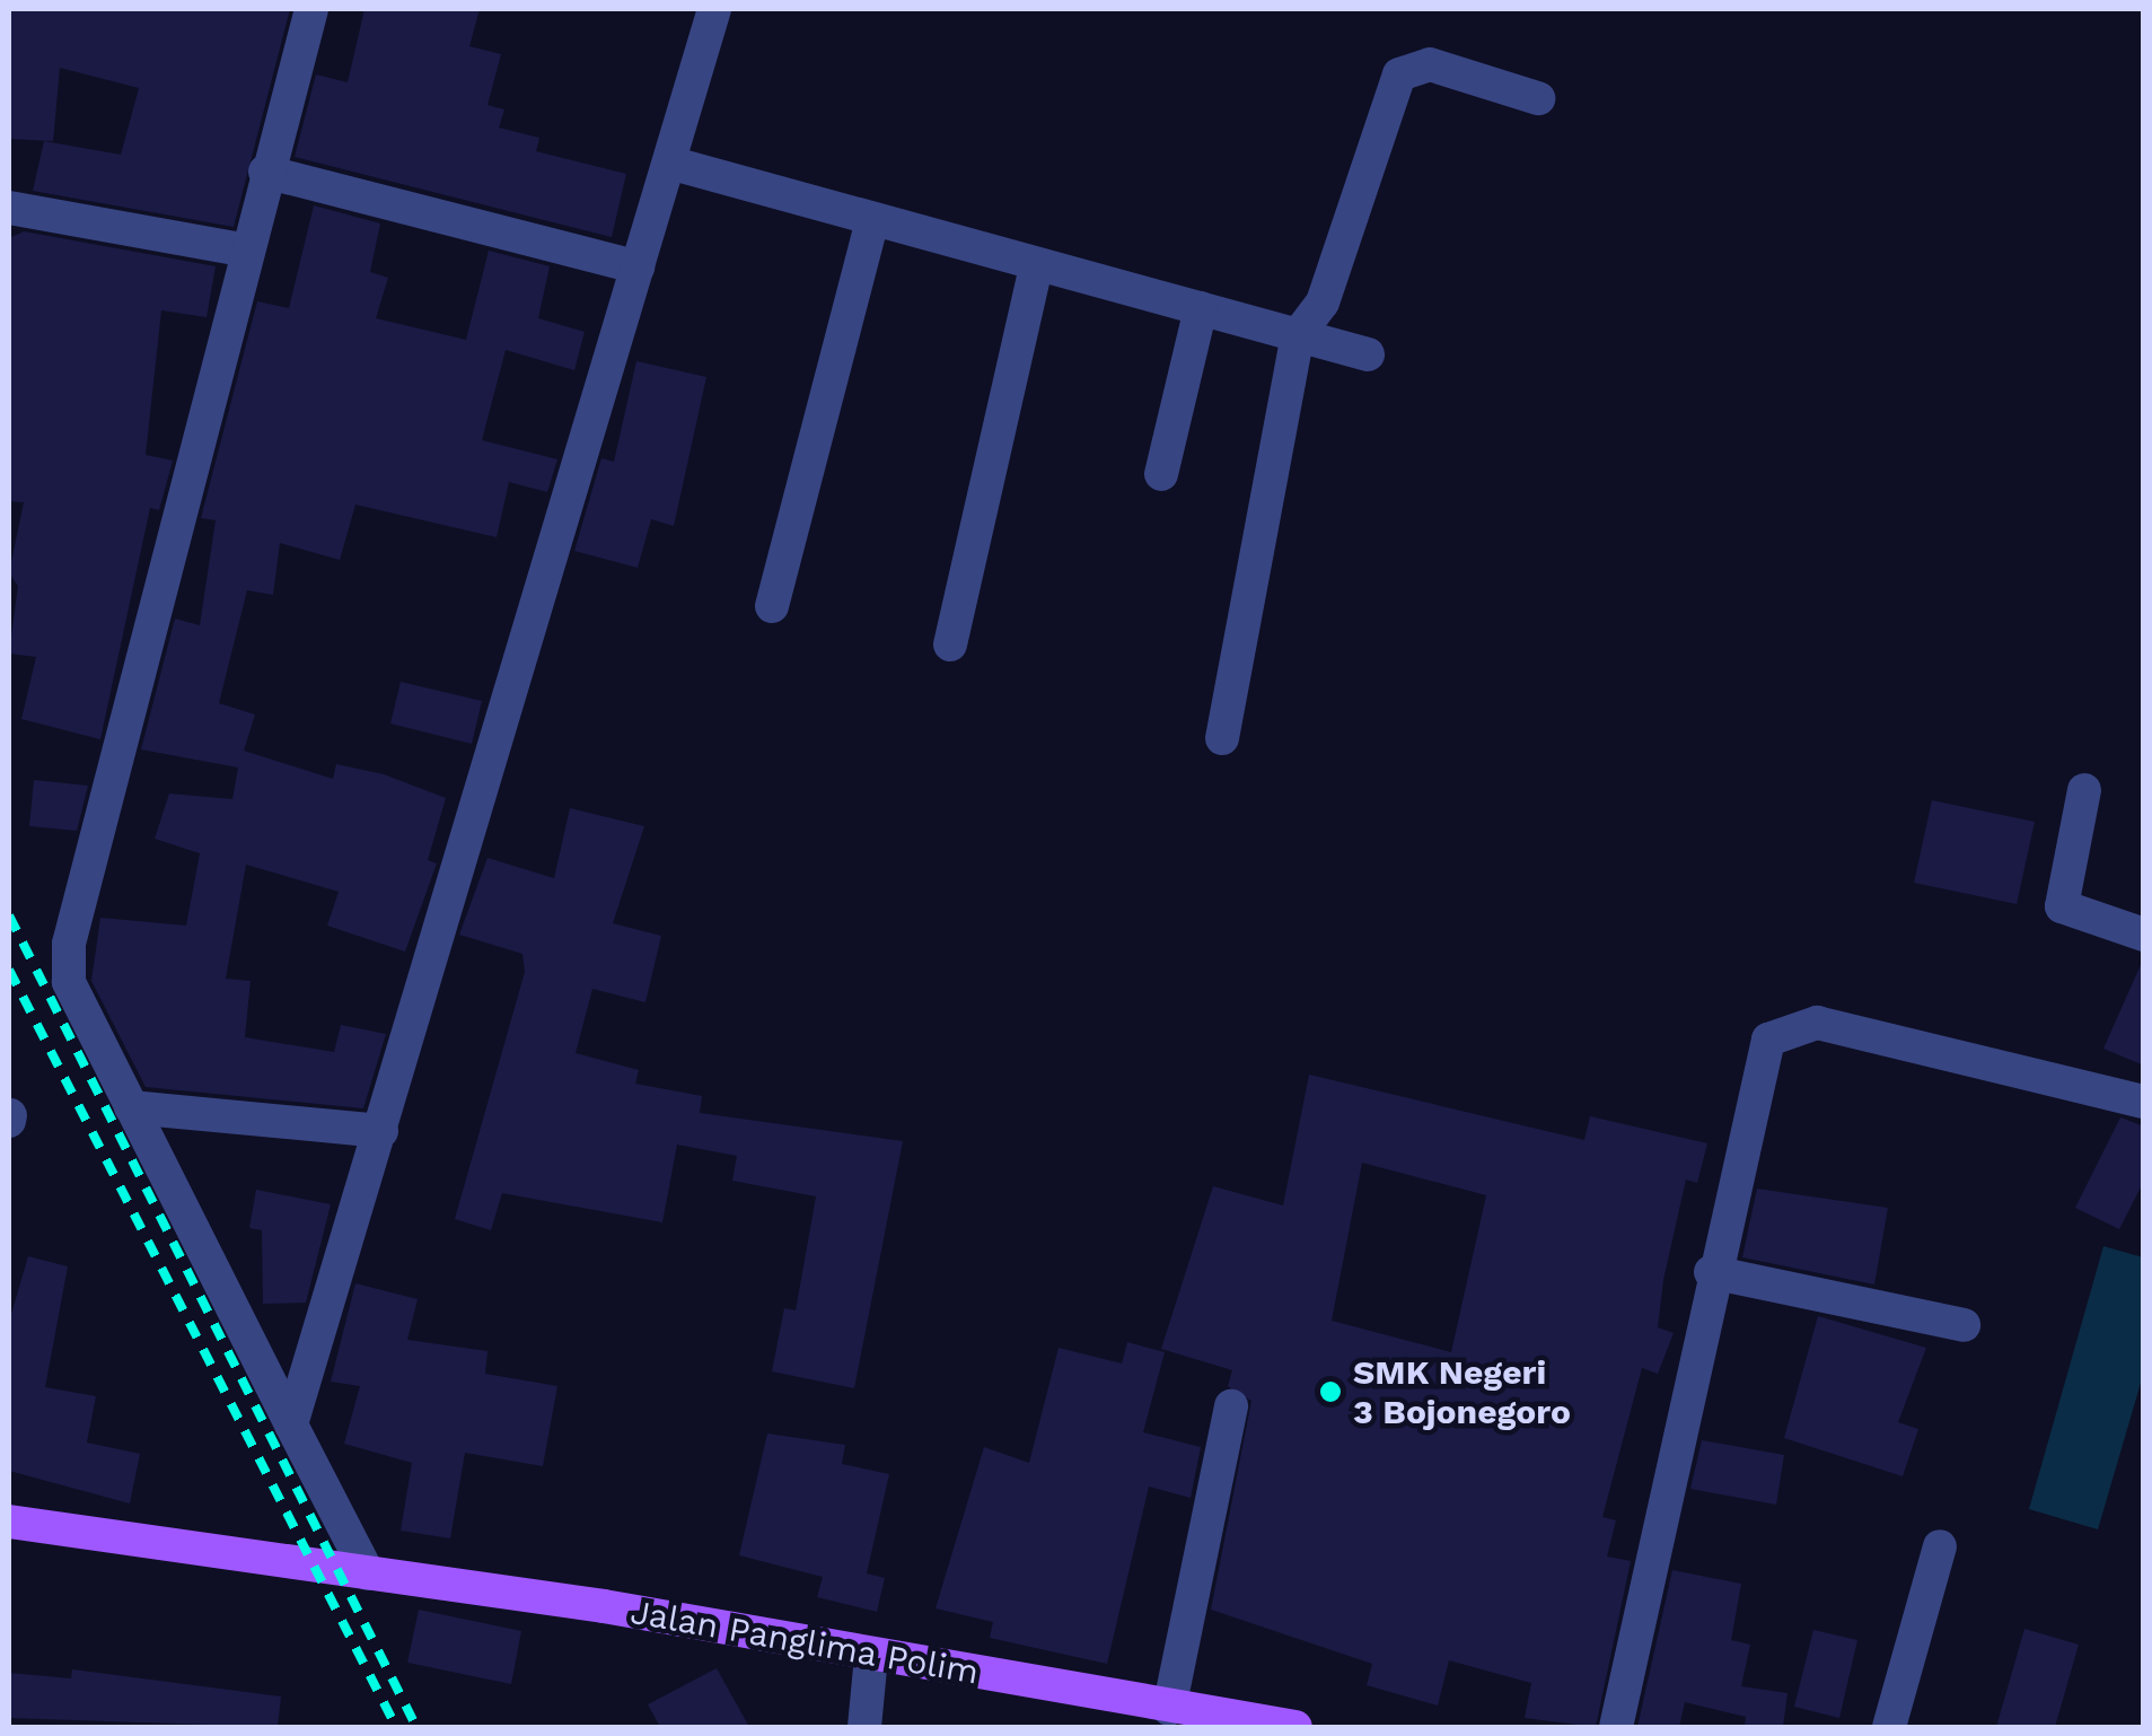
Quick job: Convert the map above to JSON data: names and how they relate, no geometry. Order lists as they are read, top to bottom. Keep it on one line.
{"streets":{"main road":["Jalan Panglima Polim"]},"places":["SMK Negeri 3 Bojonegoro"]}
